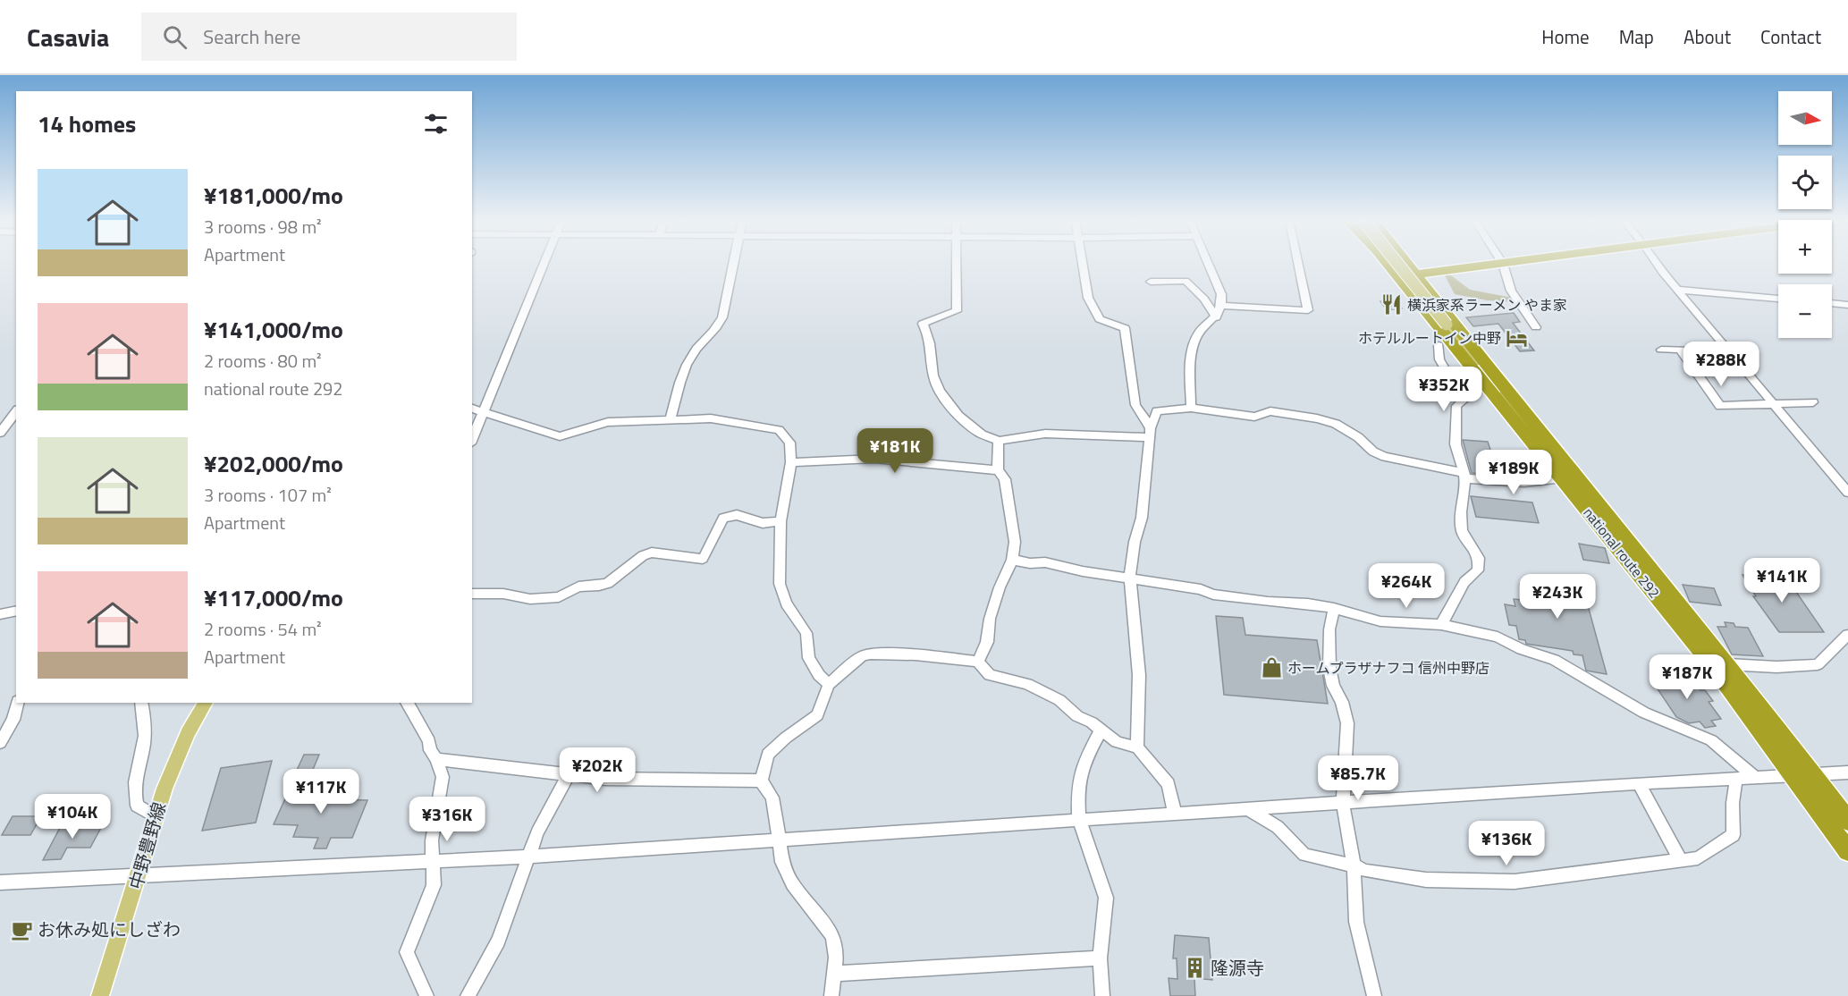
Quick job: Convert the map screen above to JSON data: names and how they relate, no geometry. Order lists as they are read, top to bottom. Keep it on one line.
{"streets":{"highway":["national route 292"],"main road":["中野豊野線"]},"places":{"restaurant":["横浜家系ラーメン やま家"],"hotel":["ホテルルートイン中野"],"shop":["ホームプラザナフコ 信州中野店"],"cafe":["お休み処にしざわ"],"building":["隆源寺"]},"north":"right","page":{"header":"Casavia","search":"Search here","nav":["Home","Map","About","Contact"],"map_buttons":["+","−"],"heading":"14 homes","list":[{"name":"¥181,000/mo","note":"3 rooms · 98 m² · Apartment"},{"name":"¥141,000/mo","note":"2 rooms · 80 m² · national route 292"},{"name":"¥202,000/mo","note":"3 rooms · 107 m² · Apartment"},{"name":"¥117,000/mo","note":"2 rooms · 54 m² · Apartment"}],"price":["¥288K","¥352K","¥181K","¥189K","¥141K","¥264K","¥243K","¥187K","¥202K","¥85.7K","¥117K","¥104K","¥316K","¥136K"]}}
